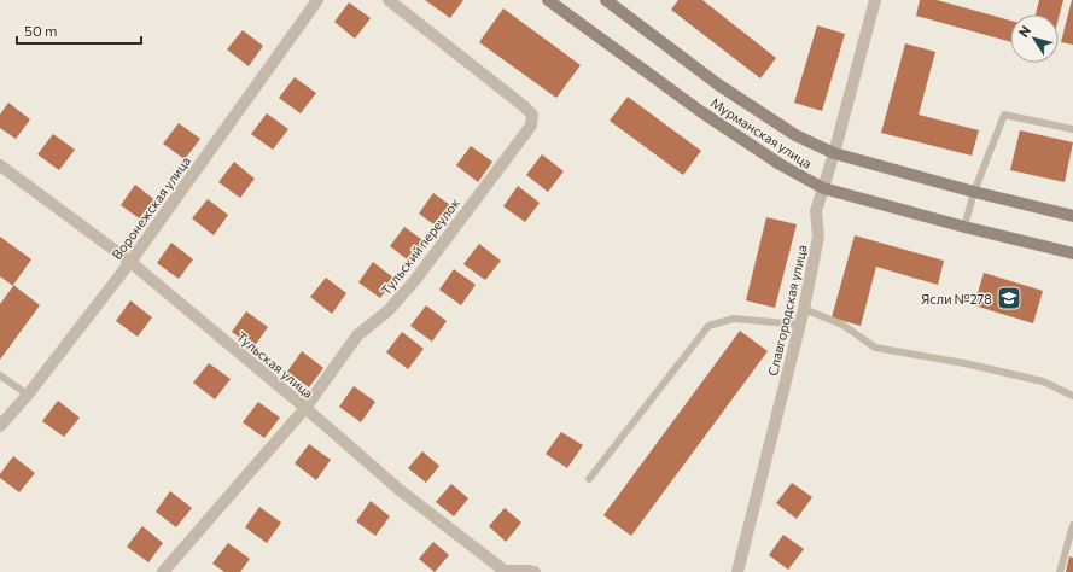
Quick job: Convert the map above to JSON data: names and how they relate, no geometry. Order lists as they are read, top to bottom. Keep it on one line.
{"streets":{"main road":["Мурманская улица"],"street":["Воронежская улица","Тульский переулок","Славгородская улица","Тульская улица"]},"crossings":[["Мурманская улица","Славгородская улица"],["Воронежская улица","Тульская улица"],["Тульский переулок","Тульская улица"]],"places":{"school or university":["Ясли №278"]},"scale_bar":"50 m","north":"top left"}
